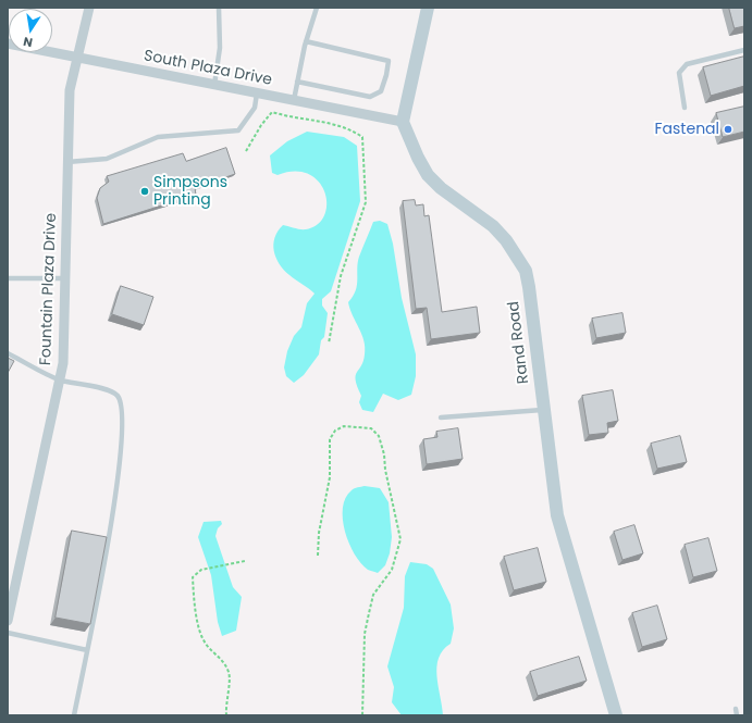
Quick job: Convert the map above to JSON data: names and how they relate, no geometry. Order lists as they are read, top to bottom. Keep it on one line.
{"streets":{"street":["South Plaza Drive","Fountain Plaza Drive","Rand Road"]},"crossings":[["South Plaza Drive","Fountain Plaza Drive"],["South Plaza Drive","Rand Road"]],"places":["Fastenal","Simpsons Printing"],"north":"bottom"}
